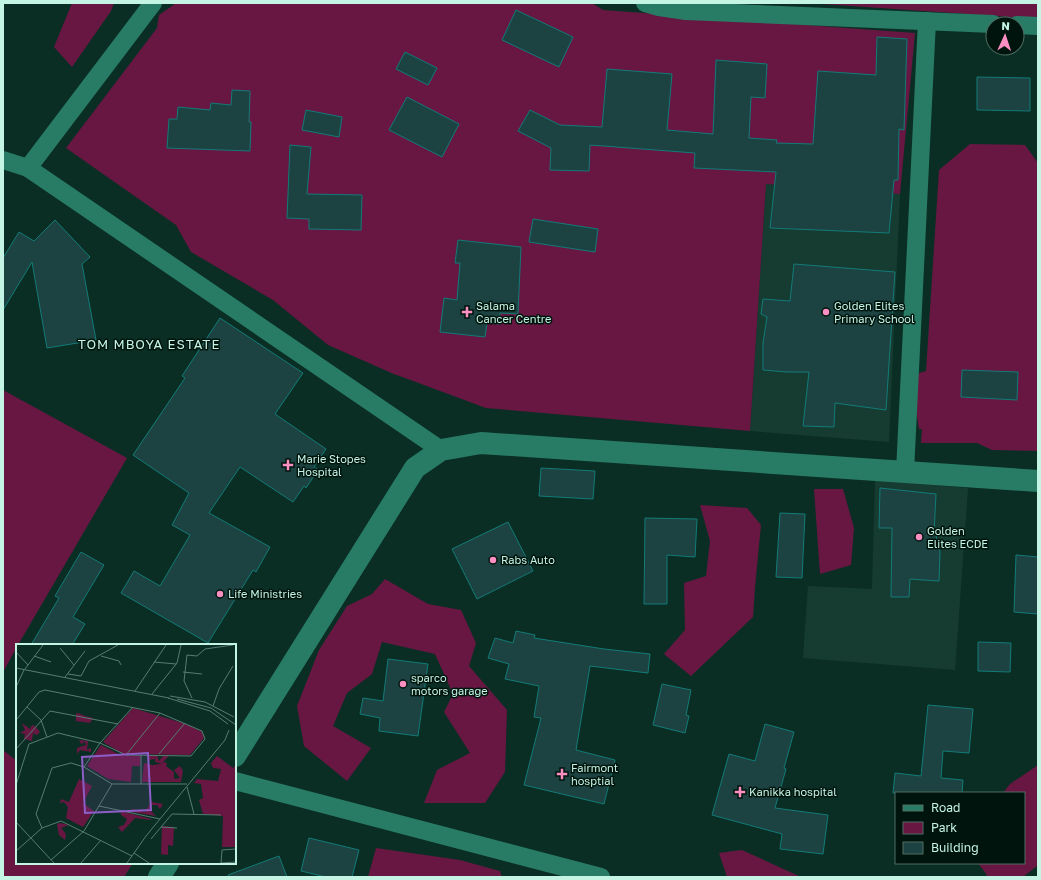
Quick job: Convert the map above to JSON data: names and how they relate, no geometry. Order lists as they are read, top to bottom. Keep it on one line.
{"districts":["TOM MBOYA ESTATE"],"places":{"health":["Salama Cancer Centre","Marie Stopes Hospital","Fairmont hosptial","Kanikka hospital"],"other":["Golden Elites Primary School","Golden Elites ECDE","Rabs Auto","Life Ministries","sparco motors garage"]},"legend":["Road","Park","Building"],"north":"top"}
